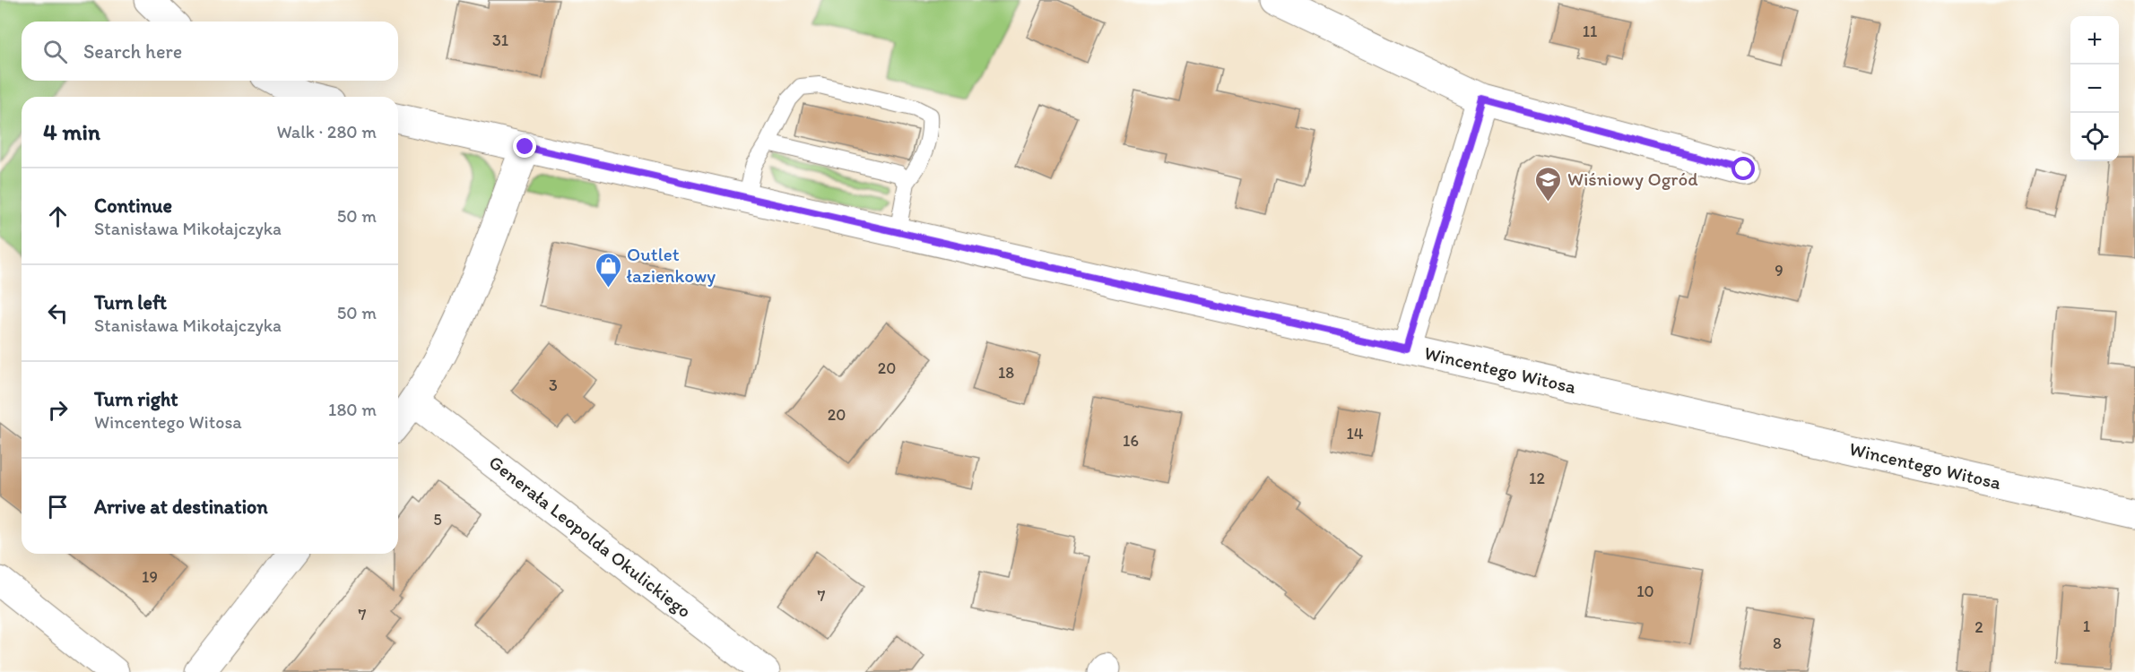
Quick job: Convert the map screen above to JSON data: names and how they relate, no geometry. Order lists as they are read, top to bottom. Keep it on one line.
{"streets":{"street":["Wincentego Witosa","Generała Leopolda Okulickiego"]},"places":{"school or university":["Wiśniowy Ogród"],"shop":["Outlet łazienkowy"]},"house_numbers":["11","31","9","20","18","3","20","14","16","12","5","19","10","7","7","1","2","8"],"page":{"map_buttons":["+","−"],"search":"Search here","heading":["4 min","Walk · 280 m"],"list":[["Continue","Stanisława Mikołajczyka","50 m"],["Turn left","Stanisława Mikołajczyka","50 m"],["Turn right","Wincentego Witosa","180 m"],"Arrive at destination"]}}
